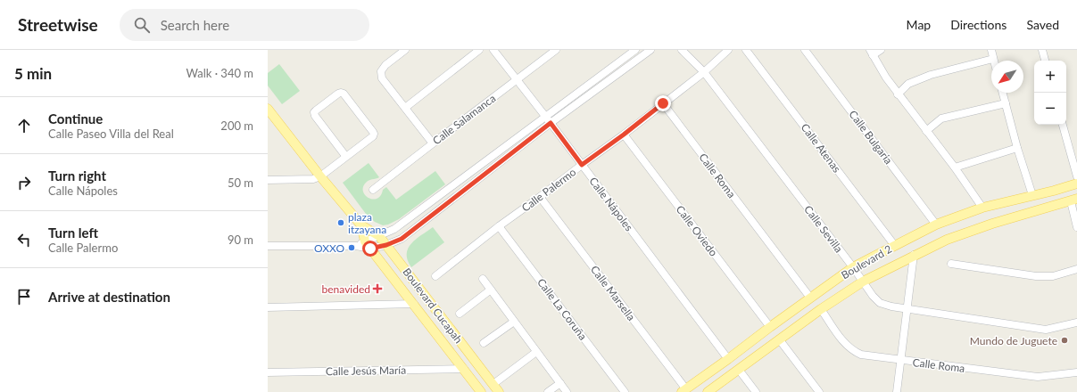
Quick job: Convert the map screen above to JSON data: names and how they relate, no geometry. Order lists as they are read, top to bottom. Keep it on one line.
{"streets":{"main road":["Boulevard 2","Boulevard Cucapah"],"street":["Calle Salamanca","Calle Bulgaria","Calle Atenas","Calle Roma","Calle Palermo","Calle Nápoles","Calle Sevilla","Calle Oviedo","Calle Marsella","Calle La Coruña","Calle Jesús María"]},"crossings":[["Calle Salamanca","Calle Nápoles"],["Calle Bulgaria","Boulevard 2"],["Calle Atenas","Boulevard 2"],["Calle Roma","Calle Palermo"],["Calle Roma","Boulevard 2"],["Calle Palermo","Calle Nápoles"],["Calle Palermo","Calle Sevilla"],["Calle Palermo","Calle Oviedo"],["Calle Palermo","Calle Marsella"],["Calle Palermo","Calle La Coruña"],["Calle Nápoles","Boulevard 2"],["Calle Sevilla","Boulevard 2"],["Calle Oviedo","Boulevard 2"],["Boulevard 2","Calle Marsella"],["Boulevard Cucapah","Calle Jesús María"]],"places":{"other":["plaza itzayana","OXXO","Mundo de Juguete"],"health":["benavided"]},"north":"bottom left","page":{"header":"Streetwise","search":"Search here","nav":["Map","Directions","Saved"],"heading":["5 min","Walk · 340 m"],"map_buttons":["+","−"],"list":[["Continue","Calle Paseo Villa del Real","200 m"],["Turn right","Calle Nápoles","50 m"],["Turn left","Calle Palermo","90 m"],"Arrive at destination"]}}
